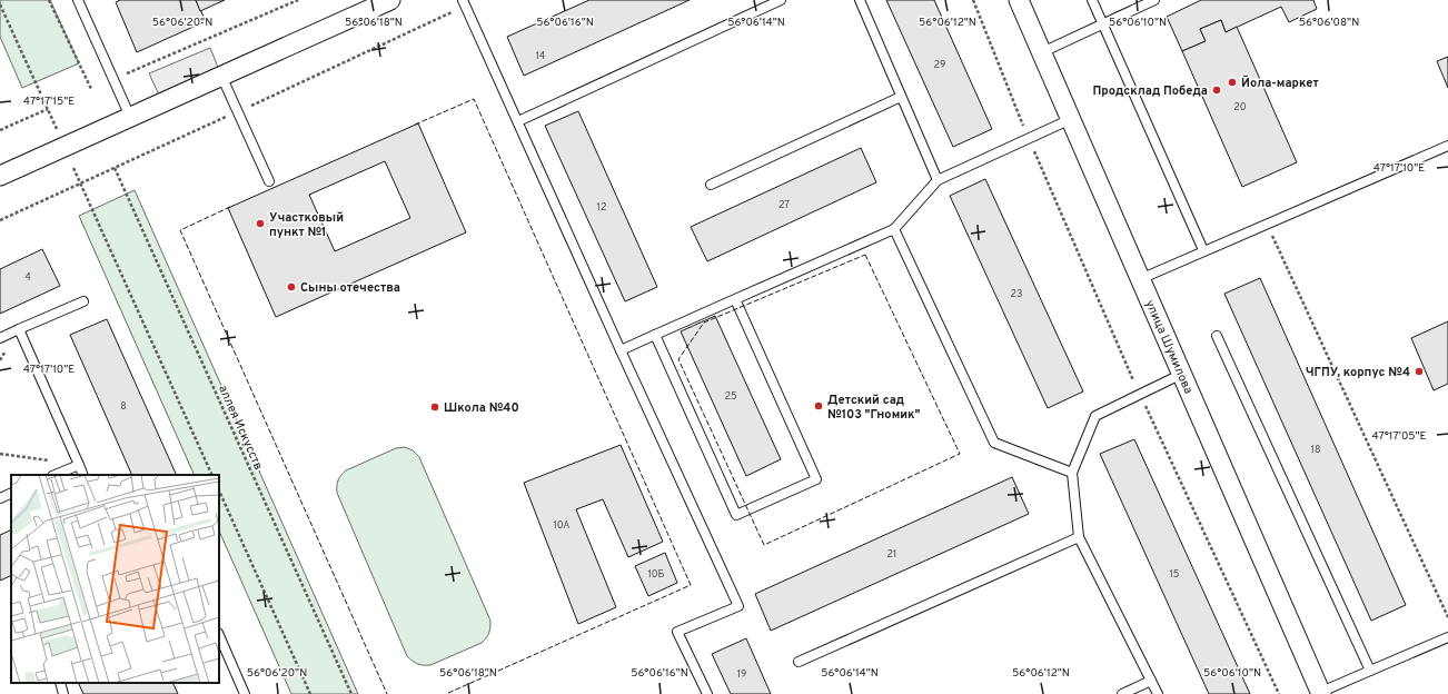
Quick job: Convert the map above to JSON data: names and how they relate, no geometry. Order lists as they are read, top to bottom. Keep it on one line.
{"streets":{"street":["улица Шумилова"],"path":["аллея Искусств"]},"places":["Йола-маркет","Продсклад Победа","Участковый пункт №1","Сыны отечества","ЧГПУ, корпус №4","Детский сад №103 \"Гномик\"","Школа №40"],"house_numbers":["14","29","20","27","12","4","23","25","8","18","10А","21","10Б","15","19"],"coordinates":["56°06'20\"N","56°06'18\"N","56°06'16\"N","56°06'14\"N","56°06'12\"N","56°06'10\"N","56°06'08\"N","47°17'15\"E","47°17'10\"E","47°17'05\"E"]}
